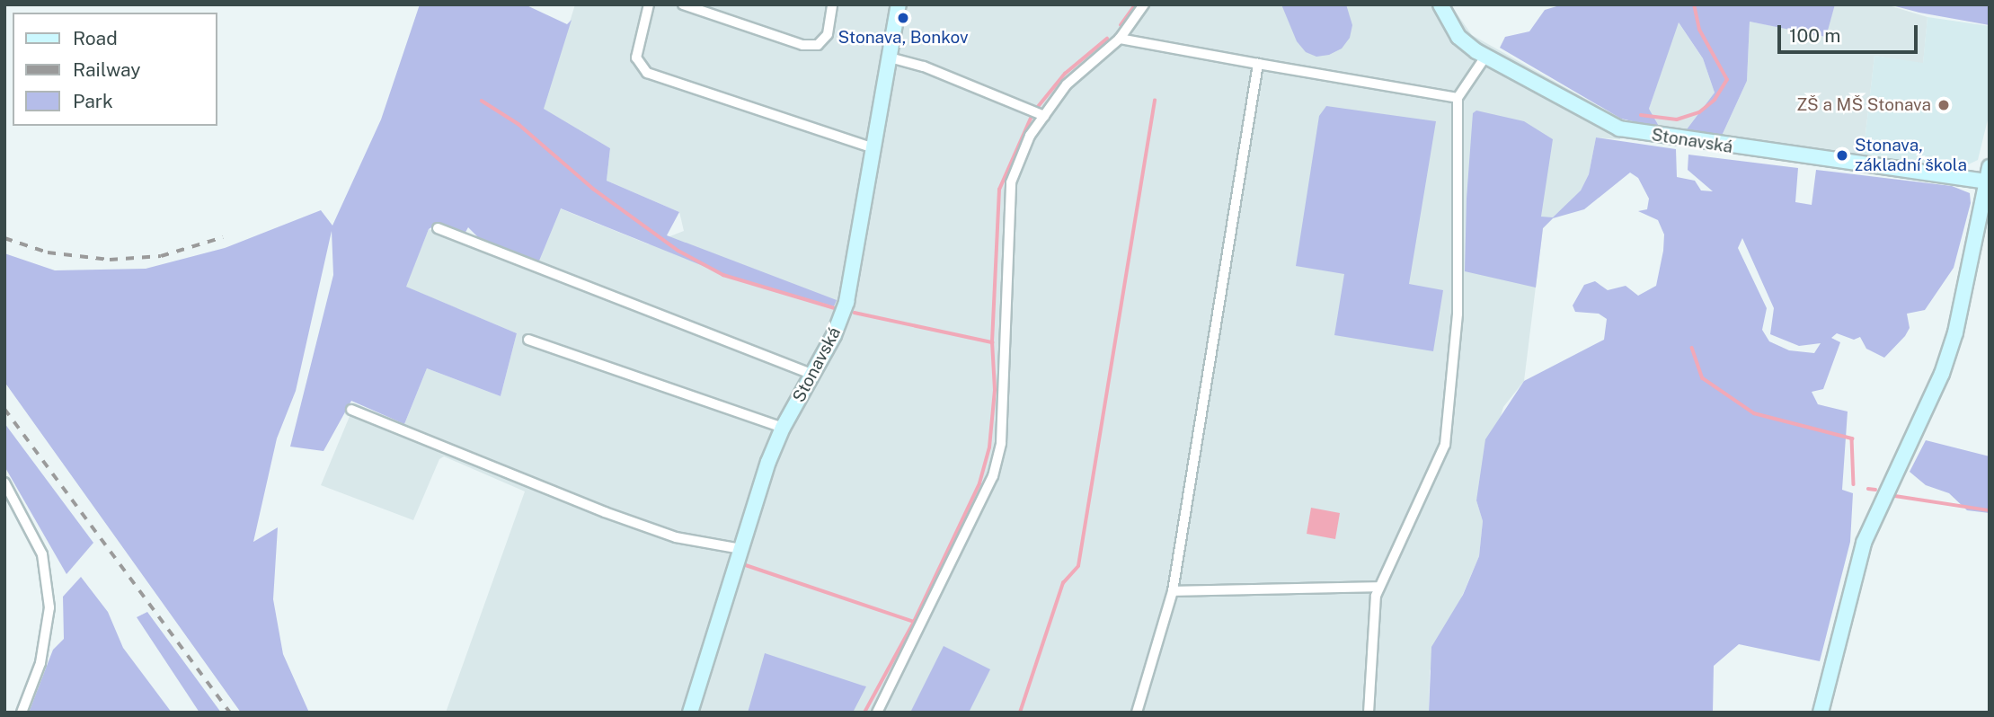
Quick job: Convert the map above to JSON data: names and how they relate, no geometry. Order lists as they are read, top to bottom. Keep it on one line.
{"streets":{"street":["Stonavská"]},"places":["Stonava, Bonkov","ZŠ a MŠ Stonava","Stonava, základní škola"],"legend":["Road","Railway","Park"],"scale_bar":"100 m"}
